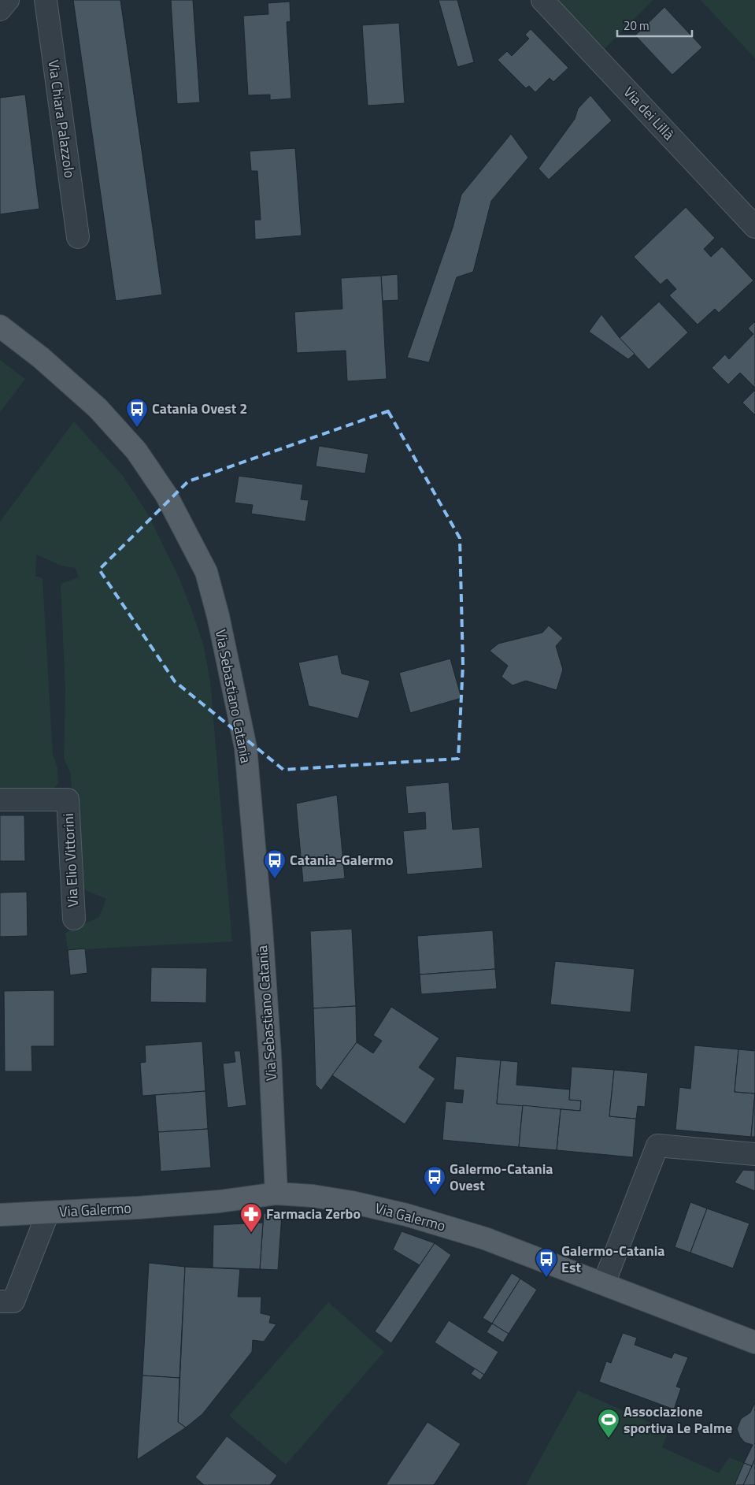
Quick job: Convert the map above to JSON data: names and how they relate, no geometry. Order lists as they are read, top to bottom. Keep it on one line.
{"streets":{"main road":["Via Sebastiano Catania","Via Galermo"],"street":["Via dei Lillà","Via Chiara Palazzolo","Via Elio Vittorini"]},"crossings":[["Via Sebastiano Catania","Via Galermo"]],"places":{"bus stop":["Catania Ovest 2","Catania-Galermo","Galermo-Catania Ovest","Galermo-Catania Est"],"pharmacy":["Farmacia Zerbo"],"sports":["Associazione sportiva Le Palme"]},"scale_bar":"20 m"}
